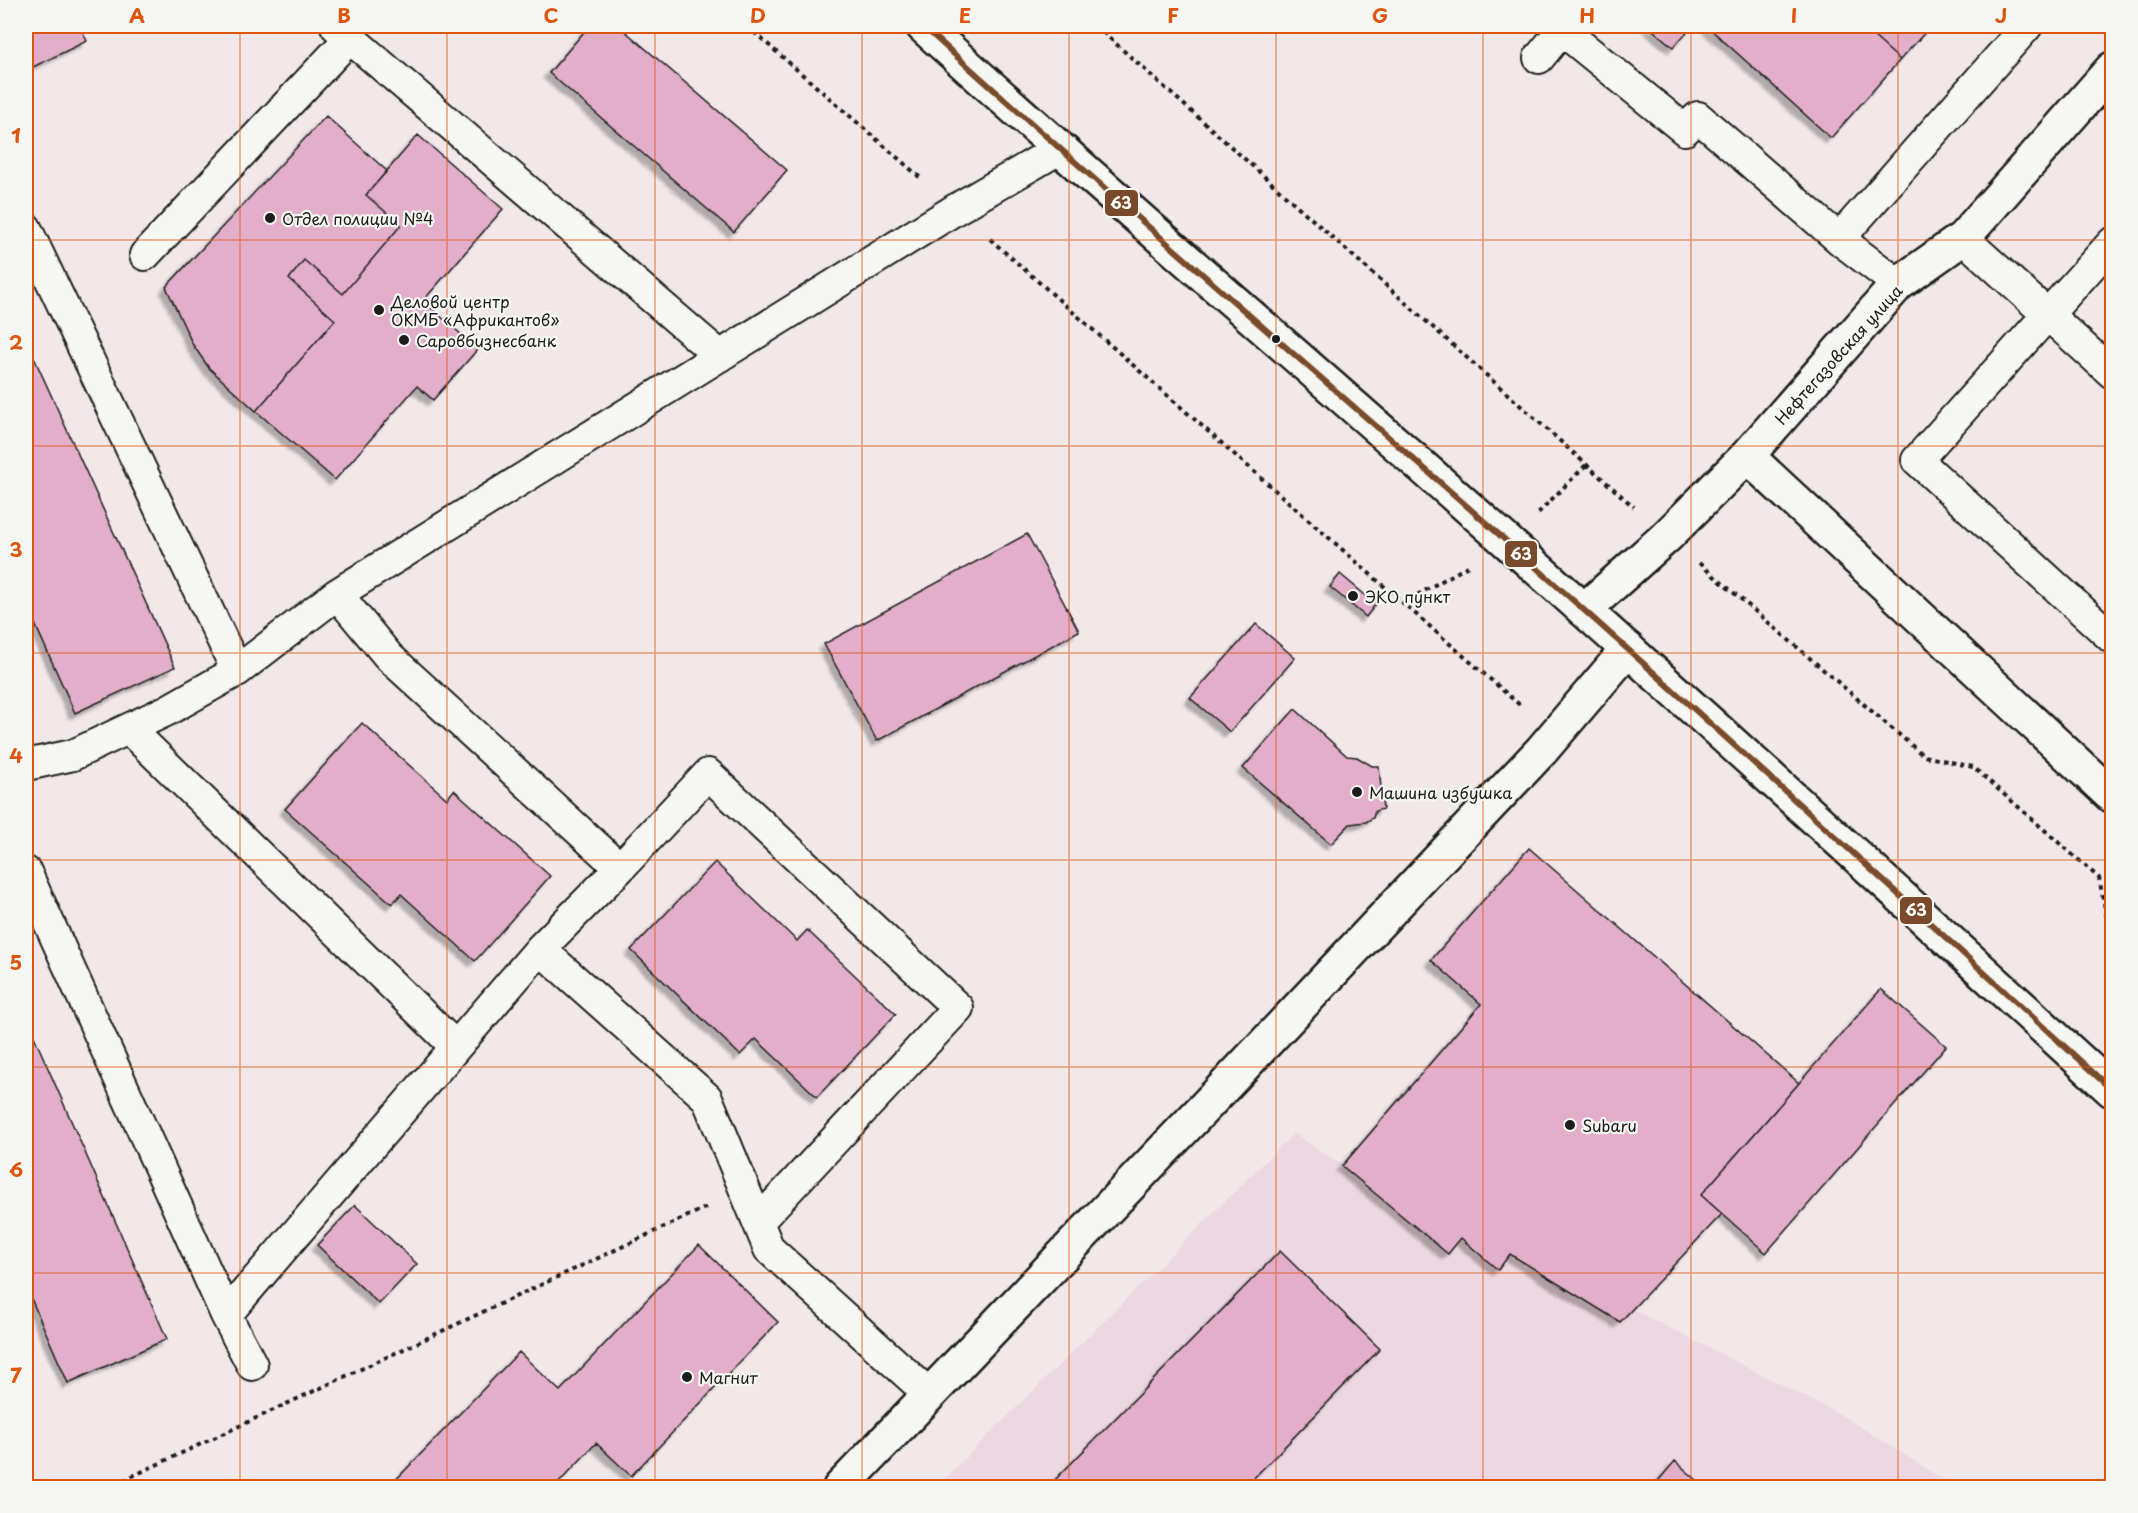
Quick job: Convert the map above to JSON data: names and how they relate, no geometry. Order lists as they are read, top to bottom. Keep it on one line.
{"streets":{"street":["Нефтегазовская улица"]},"places":["Отдел полиции №4","Деловой центр ОКМБ «Африкантов»","Саровбизнесбанк","ЭКО пункт","Машина избушка","Subaru","Магнит"],"lines":["transit line 63"],"grid":{"columns":["A","B","C","D","E","F","G","H","I","J"],"rows":["1","2","3","4","5","6","7"]}}
